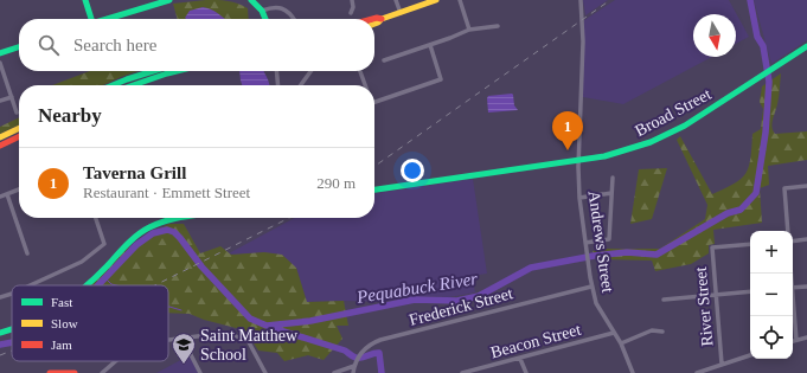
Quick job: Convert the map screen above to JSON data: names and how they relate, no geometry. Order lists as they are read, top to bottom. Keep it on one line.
{"streets":{"main road":["Broad Street"],"street":["Andrews Street","Frederick Street","River Street","Beacon Street"]},"crossings":[["Broad Street","Andrews Street"],["Andrews Street","Frederick Street"],["Andrews Street","Beacon Street"]],"water":["Pequabuck River"],"places":{"school or university":["Saint Matthew School"]},"legend":["Fast","Slow","Jam"],"north":"bottom","page":{"search":"Search here","heading":"Nearby","pins":"1","list":[{"mark":"1","name":"Taverna Grill","note":"Restaurant · Emmett Street","value":"290 m"}],"map_buttons":["+","−"]}}
